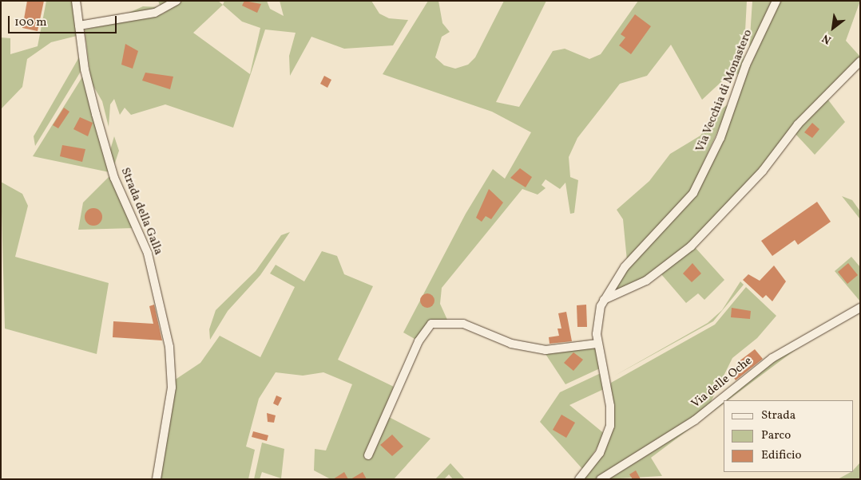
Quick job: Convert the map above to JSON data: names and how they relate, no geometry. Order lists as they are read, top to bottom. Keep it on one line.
{"streets":{"street":["Via Vecchia di Monastero","Strada della Galla","Via delle Oche"]},"legend":["Strada","Parco","Edificio"],"scale_bar":"100 m","north":"bottom left"}
